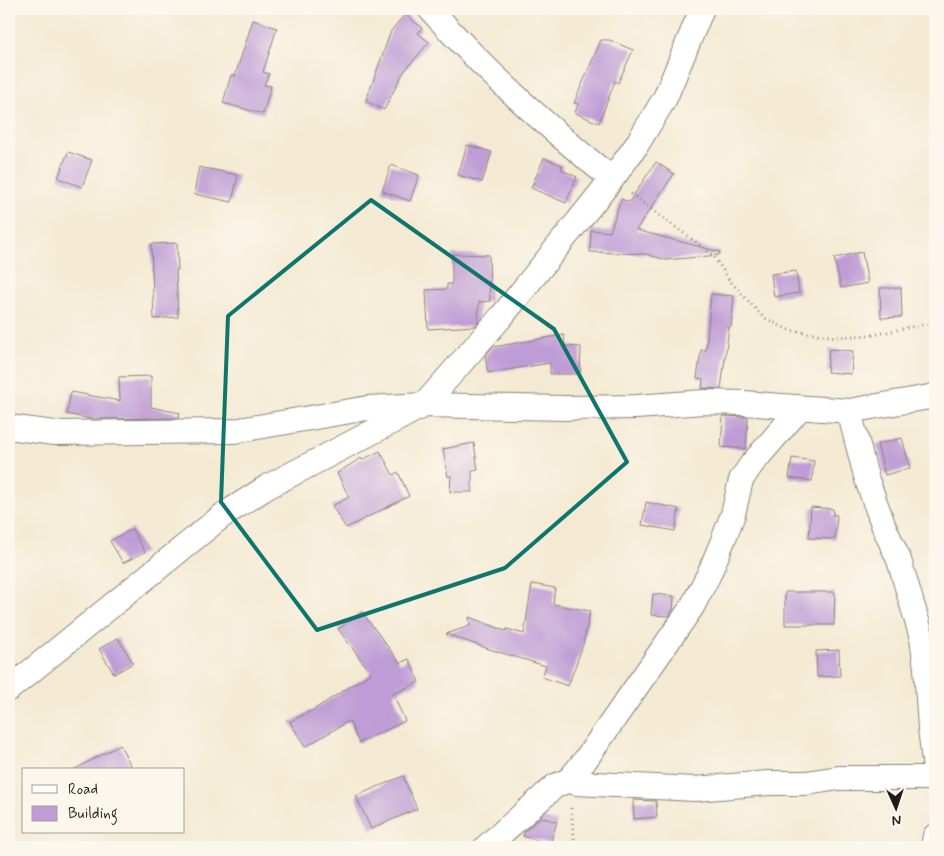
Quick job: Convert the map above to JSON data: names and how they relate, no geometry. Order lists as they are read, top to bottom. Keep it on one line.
{"legend":["Road","Building"],"north":"bottom"}
